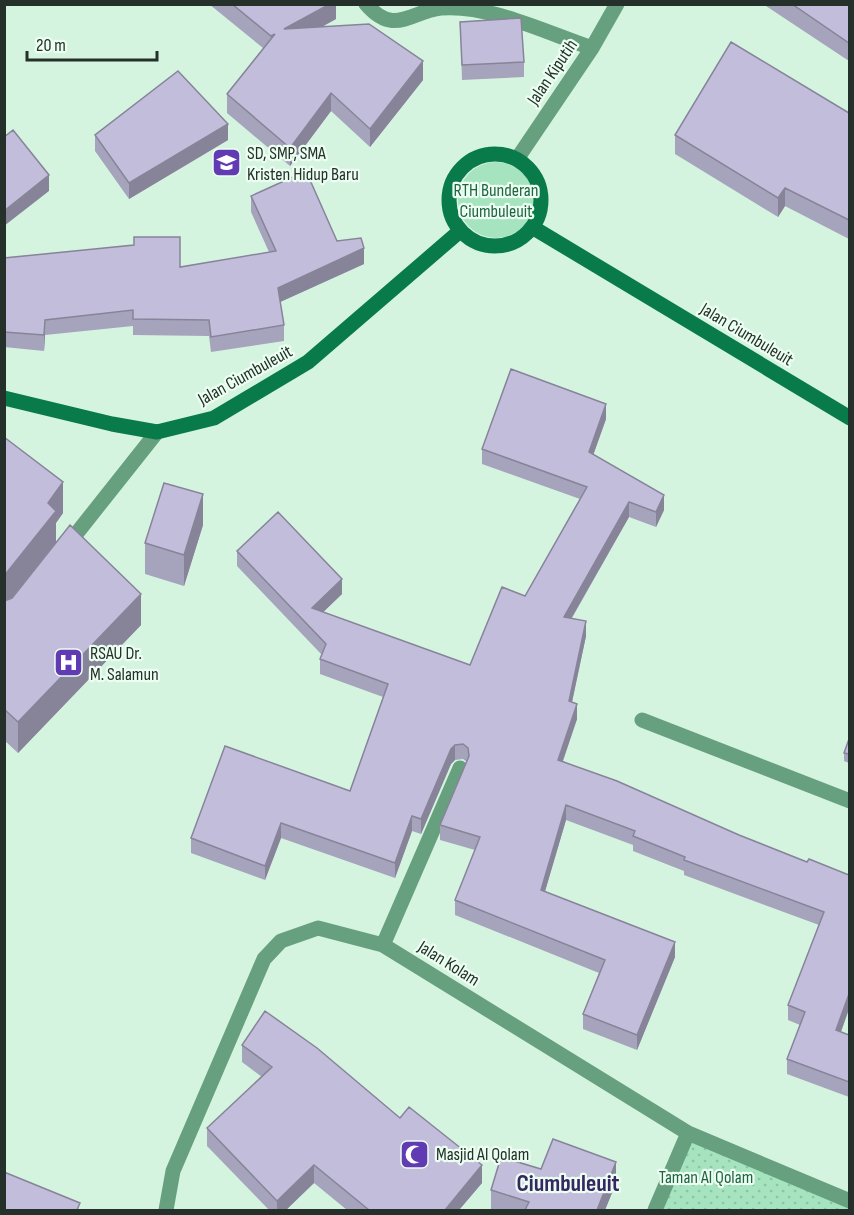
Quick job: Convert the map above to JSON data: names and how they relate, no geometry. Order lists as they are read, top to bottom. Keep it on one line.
{"streets":{"main road":["Jalan Ciumbuleuit"],"street":["Jalan Kiputih","Jalan Kolam"]},"crossings":[["Jalan Kiputih","Jalan Ciumbuleuit"]],"districts":["Ciumbuleuit"],"parks":["RTH Bunderan Ciumbuleuit","Taman Al Qolam"],"places":{"school or university":["SD, SMP, SMA Kristen Hidup Baru"],"hospital":["RSAU Dr. M. Salamun"],"mosque":["Masjid Al Qolam"]},"scale_bar":"20 m"}
